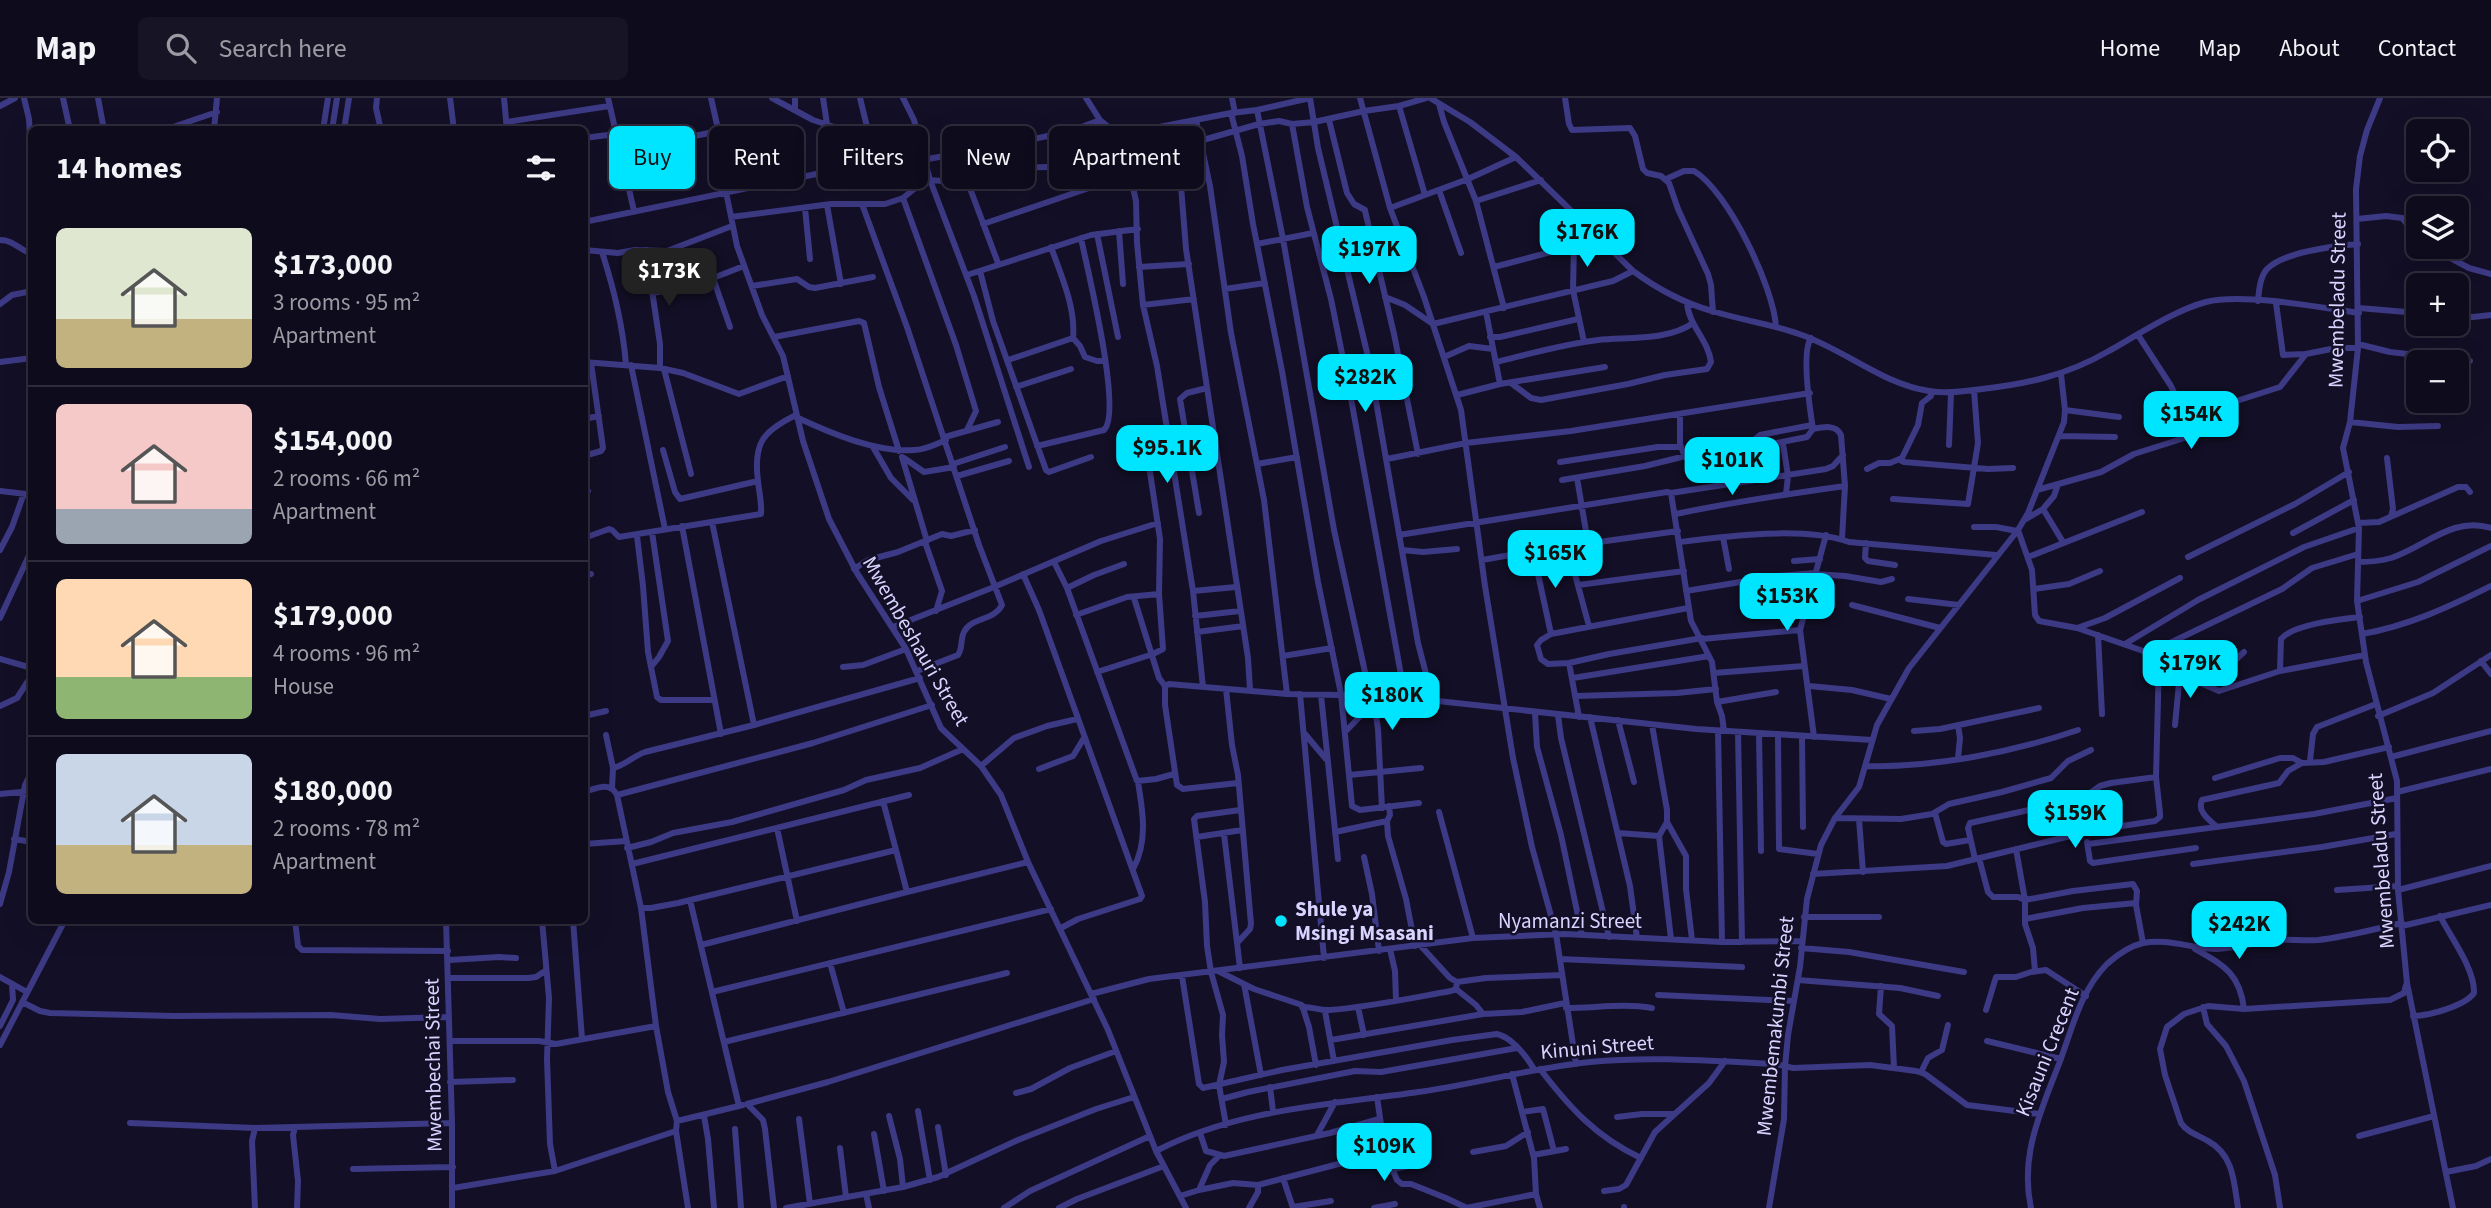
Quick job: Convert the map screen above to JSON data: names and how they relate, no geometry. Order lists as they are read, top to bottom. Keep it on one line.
{"streets":{"street":["Mwembeladu Street","Mwembeshauri Street","Nyamanzi Street","Mwembemakumbi Street","Kinuni Street","Kisauni Crecent","Mwembechai Street"]},"crossings":[["Mwembeshauri Street","Nyamanzi Street"],["Mwembeshauri Street","Kinuni Street"],["Nyamanzi Street","Mwembemakumbi Street"],["Mwembemakumbi Street","Kinuni Street"],["Kinuni Street","Kisauni Crecent"]],"places":["Shule ya Msingi Msasani"],"page":{"header":"Map","search":"Search here","nav":["Home","Map","About","Contact"],"map_buttons":["+","−"],"chip":["Buy","Rent","Filters","New","Apartment"],"heading":"14 homes","price":["$176K","$197K","$173K","$282K","$154K","$95.1K","$101K","$165K","$153K","$179K","$180K","$159K","$242K","$109K"],"list":[{"name":"$173,000","note":"3 rooms · 95 m² · Apartment"},{"name":"$154,000","note":"2 rooms · 66 m² · Apartment"},{"name":"$179,000","note":"4 rooms · 96 m² · House"},{"name":"$180,000","note":"2 rooms · 78 m² · Apartment"}]}}
